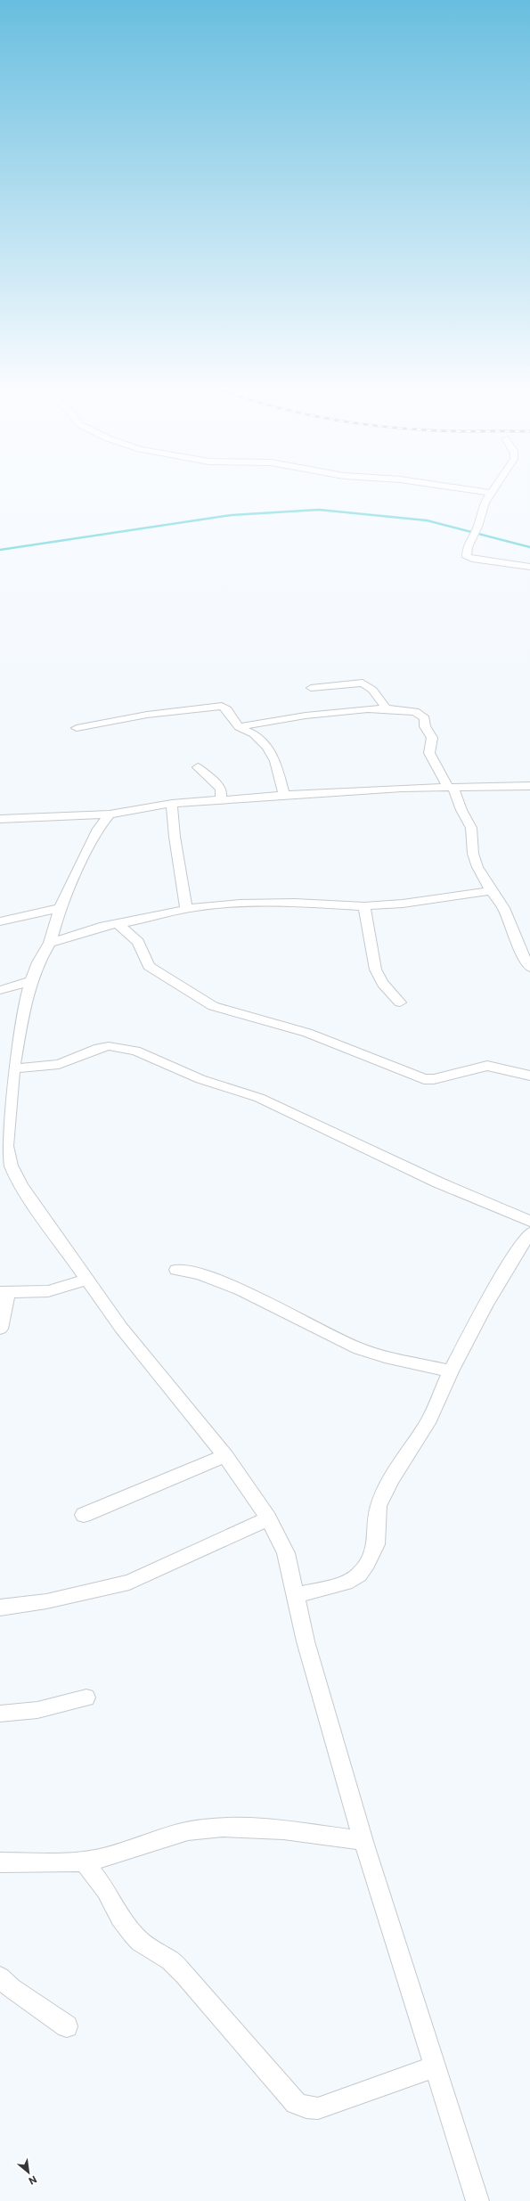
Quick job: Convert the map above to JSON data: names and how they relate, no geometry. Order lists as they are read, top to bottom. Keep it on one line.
{"north":"bottom right"}
